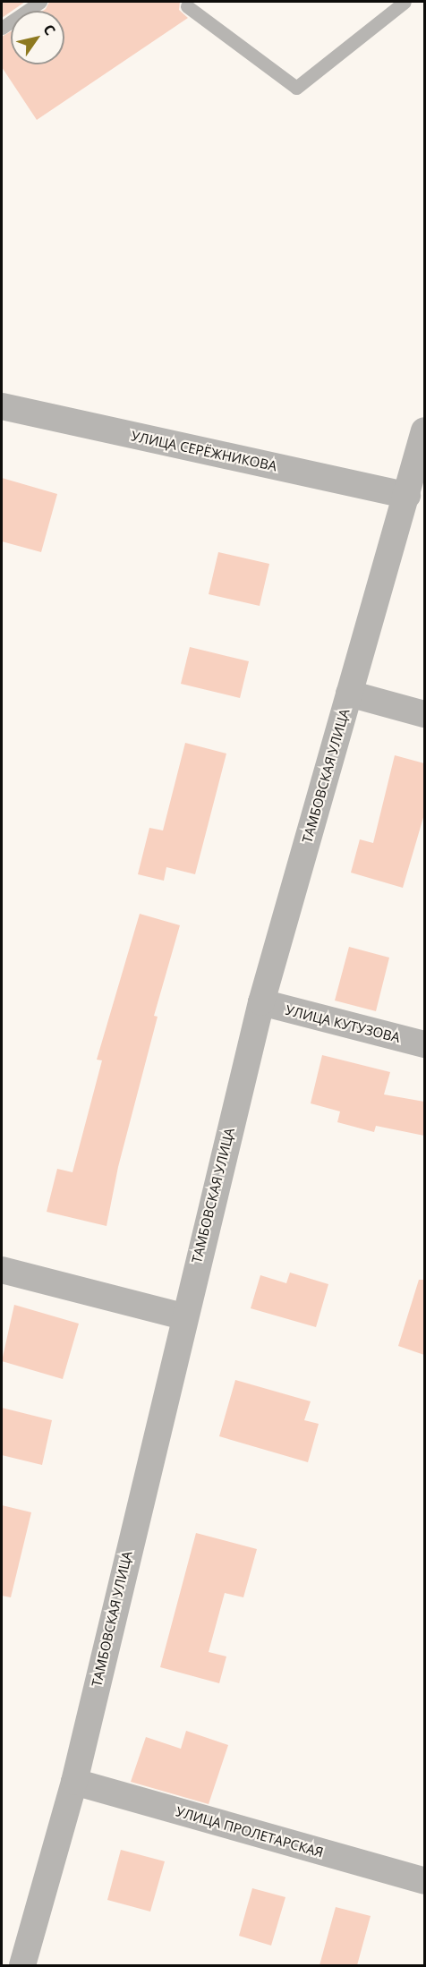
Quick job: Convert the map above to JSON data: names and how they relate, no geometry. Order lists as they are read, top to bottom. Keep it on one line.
{"streets":{"street":["УЛИЦА СЕРЁЖНИКОВА","ТАМБОВСКАЯ УЛИЦА","УЛИЦА КУТУЗОВА","УЛИЦА ПРОЛЕТАРСКАЯ"]},"crossings":[["УЛИЦА СЕРЁЖНИКОВА","ТАМБОВСКАЯ УЛИЦА"],["ТАМБОВСКАЯ УЛИЦА","УЛИЦА КУТУЗОВА"],["ТАМБОВСКАЯ УЛИЦА","УЛИЦА ПРОЛЕТАРСКАЯ"]],"north":"top right"}
